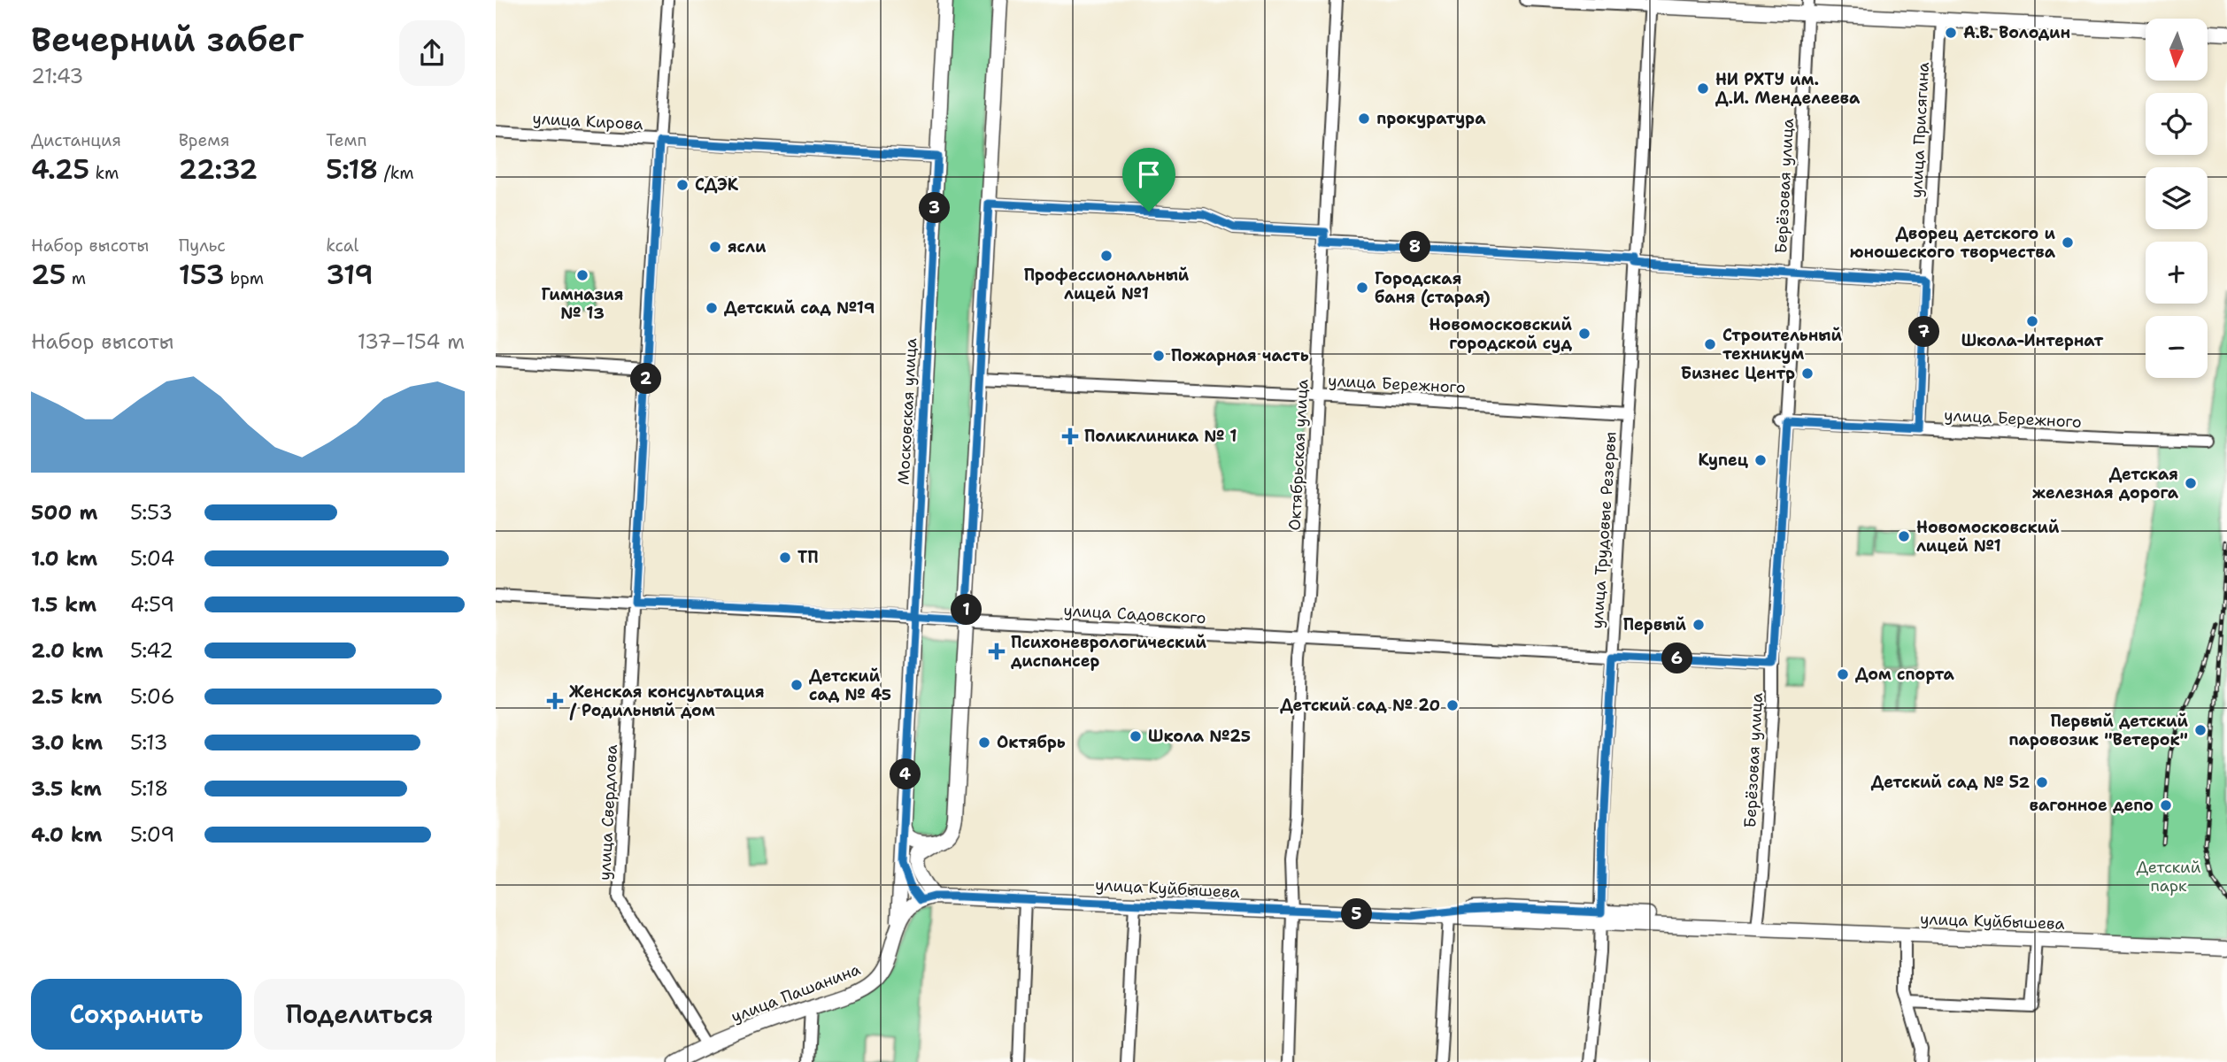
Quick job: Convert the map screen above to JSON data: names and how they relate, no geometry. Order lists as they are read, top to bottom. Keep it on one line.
{"streets":{"main road":["Московская улица","улица Куйбышева","улица Пашанина"],"street":["улица Кирова","улица Присягина","Берёзовая улица","улица Бережного","Октябрьская улица","улица Трудовые Резервы","улица Садовского","улица Свердлова"]},"crossings":[["улица Кирова","Московская улица"],["улица Кирова","улица Свердлова"],["улица Присягина","улица Бережного"],["Берёзовая улица","улица Бережного"],["Берёзовая улица","улица Садовского"],["Берёзовая улица","улица Куйбышева"],["улица Бережного","Октябрьская улица"],["улица Бережного","улица Трудовые Резервы"],["Московская улица","улица Садовского"],["Московская улица","улица Пашанина"],["Октябрьская улица","улица Садовского"],["Октябрьская улица","улица Куйбышева"],["улица Трудовые Резервы","улица Садовского"],["улица Трудовые Резервы","улица Куйбышева"],["улица Садовского","улица Свердлова"],["улица Свердлова","улица Пашанина"]],"parks":["Детский парк"],"places":{"other":["А.В. Володин","НИ РХТУ им. Д.И. Менделеева","прокуратура","СДЭК","Дворец детского и юношеского творчества","ясли","Профессиональный лицей №1","Гимназия № 13","Городская баня (старая)","Детский сад №19","Школа-Интернат","Новомосковский городской суд","Строительный техникум","Пожарная часть","Бизнес Центр","Купец","Детская железная дорога","Новомосковский лицей №1","ТП","Первый","Дом спорта","Детский сад № 45","Детский сад № 20","Первый детский паровозик \"Ветерок\"","Школа №25","Октябрь","Детский сад № 52","вагонное депо"],"health":["Поликлиника № 1","Психоневрологический диспансер","Женская консультация / Родильный дом"]},"north":"bottom","page":{"heading":["Вечерний забег","21:43"],"map_buttons":["+","−"],"stats":[["Дистанция","4.25 km"],["Время","22:32"],["Темп","5:18 /km"],["Набор высоты","25 m"],["Пульс","153 bpm"],["kcal","319"]],"pins":["3","8","7","2","1","6","4","5"],"chart":["Набор высоты","137–154 m"],"list":[{"name":"500 m","note":"5:53"},{"name":"1.0 km","note":"5:04"},{"name":"1.5 km","note":"4:59"},{"name":"2.0 km","note":"5:42"},{"name":"2.5 km","note":"5:06"},{"name":"3.0 km","note":"5:13"},{"name":"3.5 km","note":"5:18"},{"name":"4.0 km","note":"5:09"}],"buttons":["Сохранить","Поделиться"]}}
